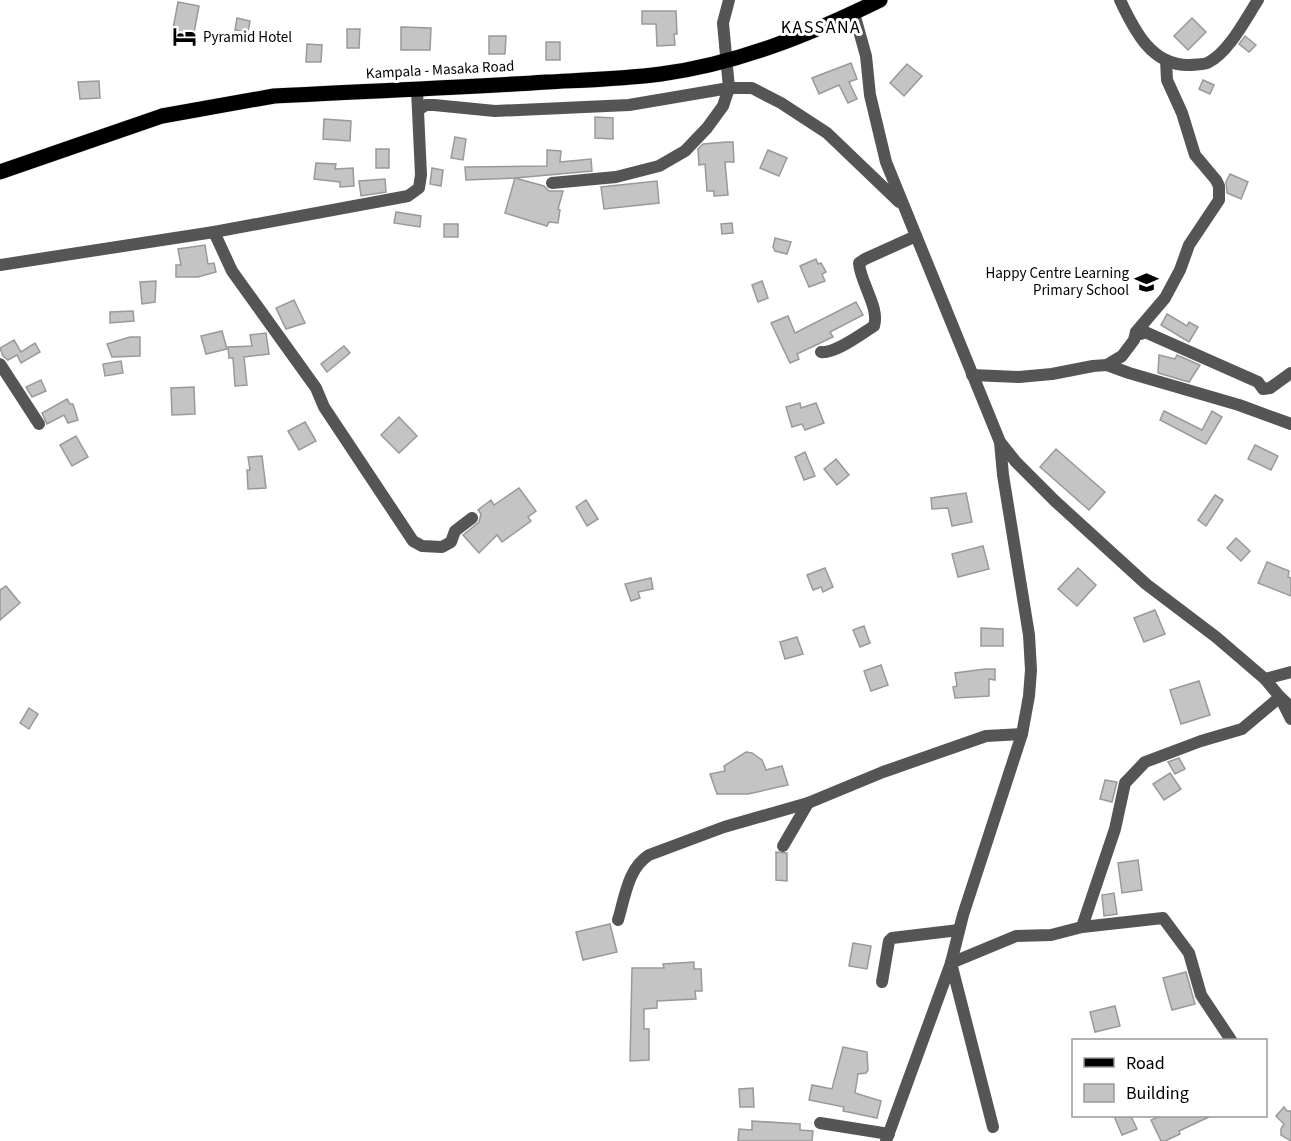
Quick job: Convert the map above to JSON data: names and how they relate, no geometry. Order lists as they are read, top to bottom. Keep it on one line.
{"streets":{"main road":["Kampala - Masaka Road"]},"districts":["KASSANA"],"places":{"hotel":["Pyramid Hotel"],"school or university":["Happy Centre Learning Primary School"]},"legend":["Road","Building"]}
